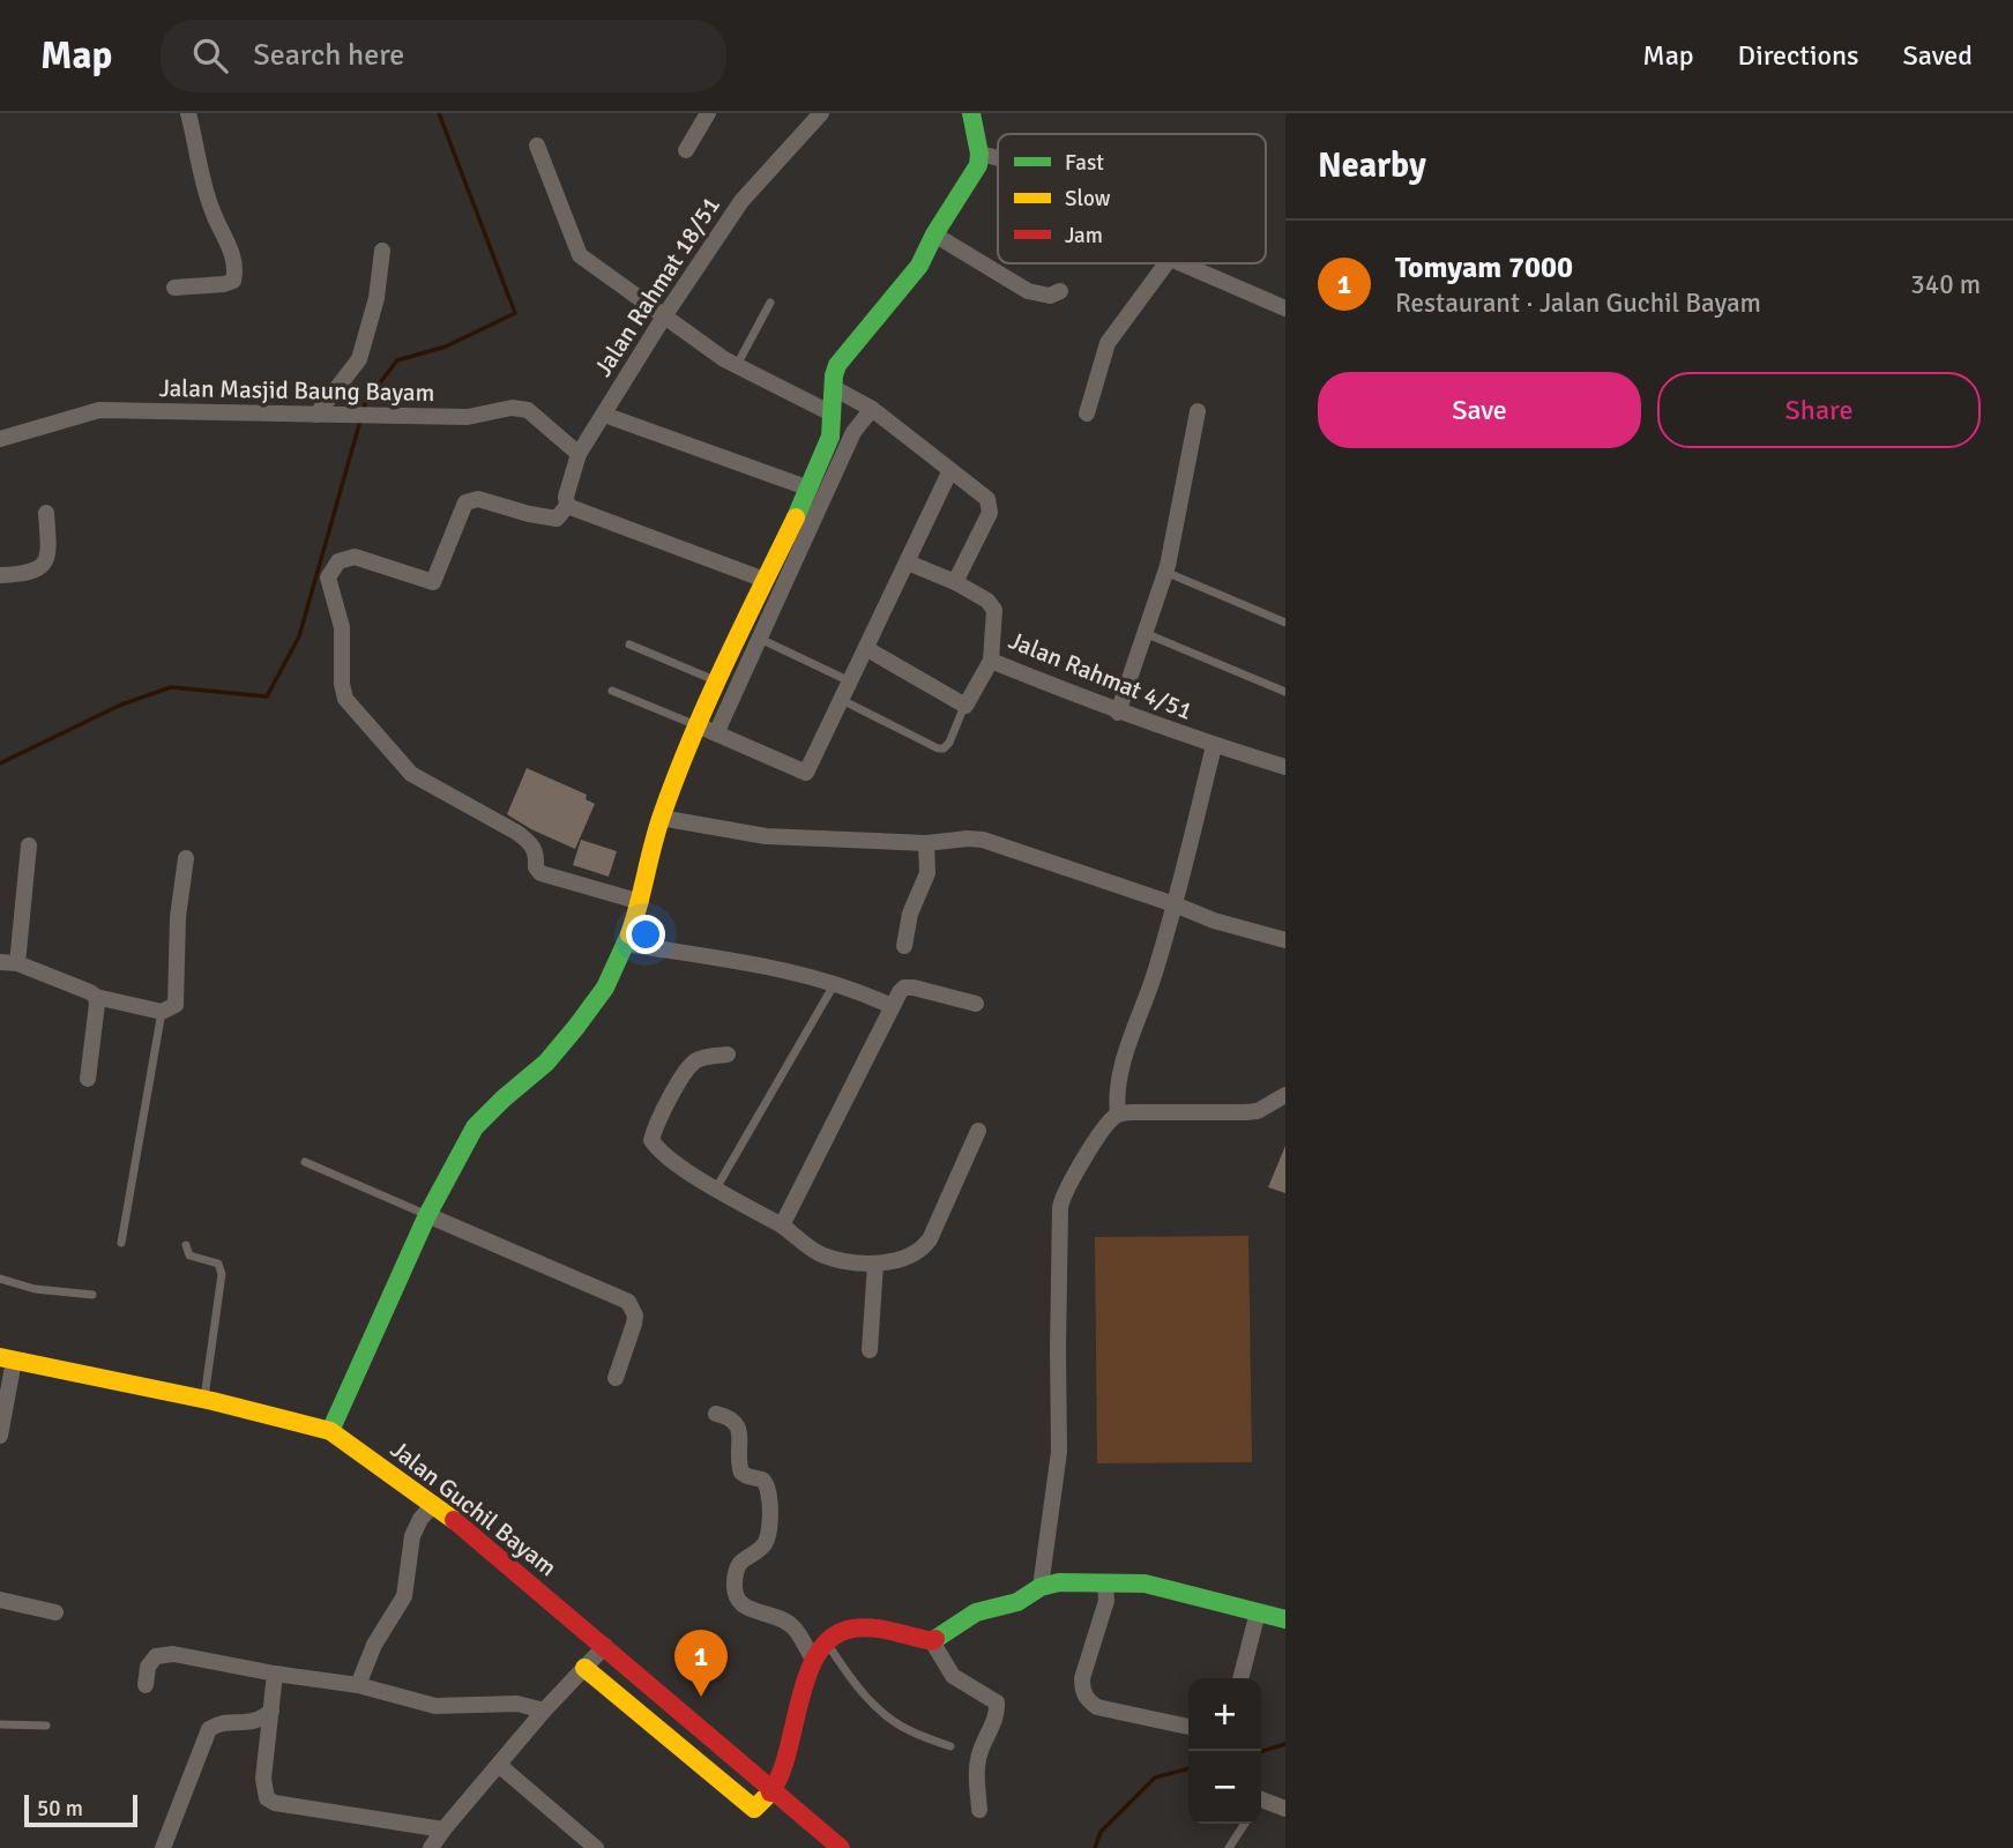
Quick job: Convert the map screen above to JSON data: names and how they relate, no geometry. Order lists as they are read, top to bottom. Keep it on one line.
{"streets":{"street":["Jalan Rahmat 18/51","Jalan Masjid Baung Bayam","Jalan Rahmat 4/51","Jalan Guchil Bayam"]},"crossings":[["Jalan Rahmat 18/51","Jalan Masjid Baung Bayam"]],"legend":["Fast","Slow","Jam"],"scale_bar":"50 m","page":{"header":"Map","search":"Search here","nav":["Map","Directions","Saved"],"heading":"Nearby","list":[{"mark":"1","name":"Tomyam 7000","note":"Restaurant · Jalan Guchil Bayam","value":"340 m"}],"buttons":["Save","Share"],"pins":"1","map_buttons":["+","−"],"scale":"50 m"}}
